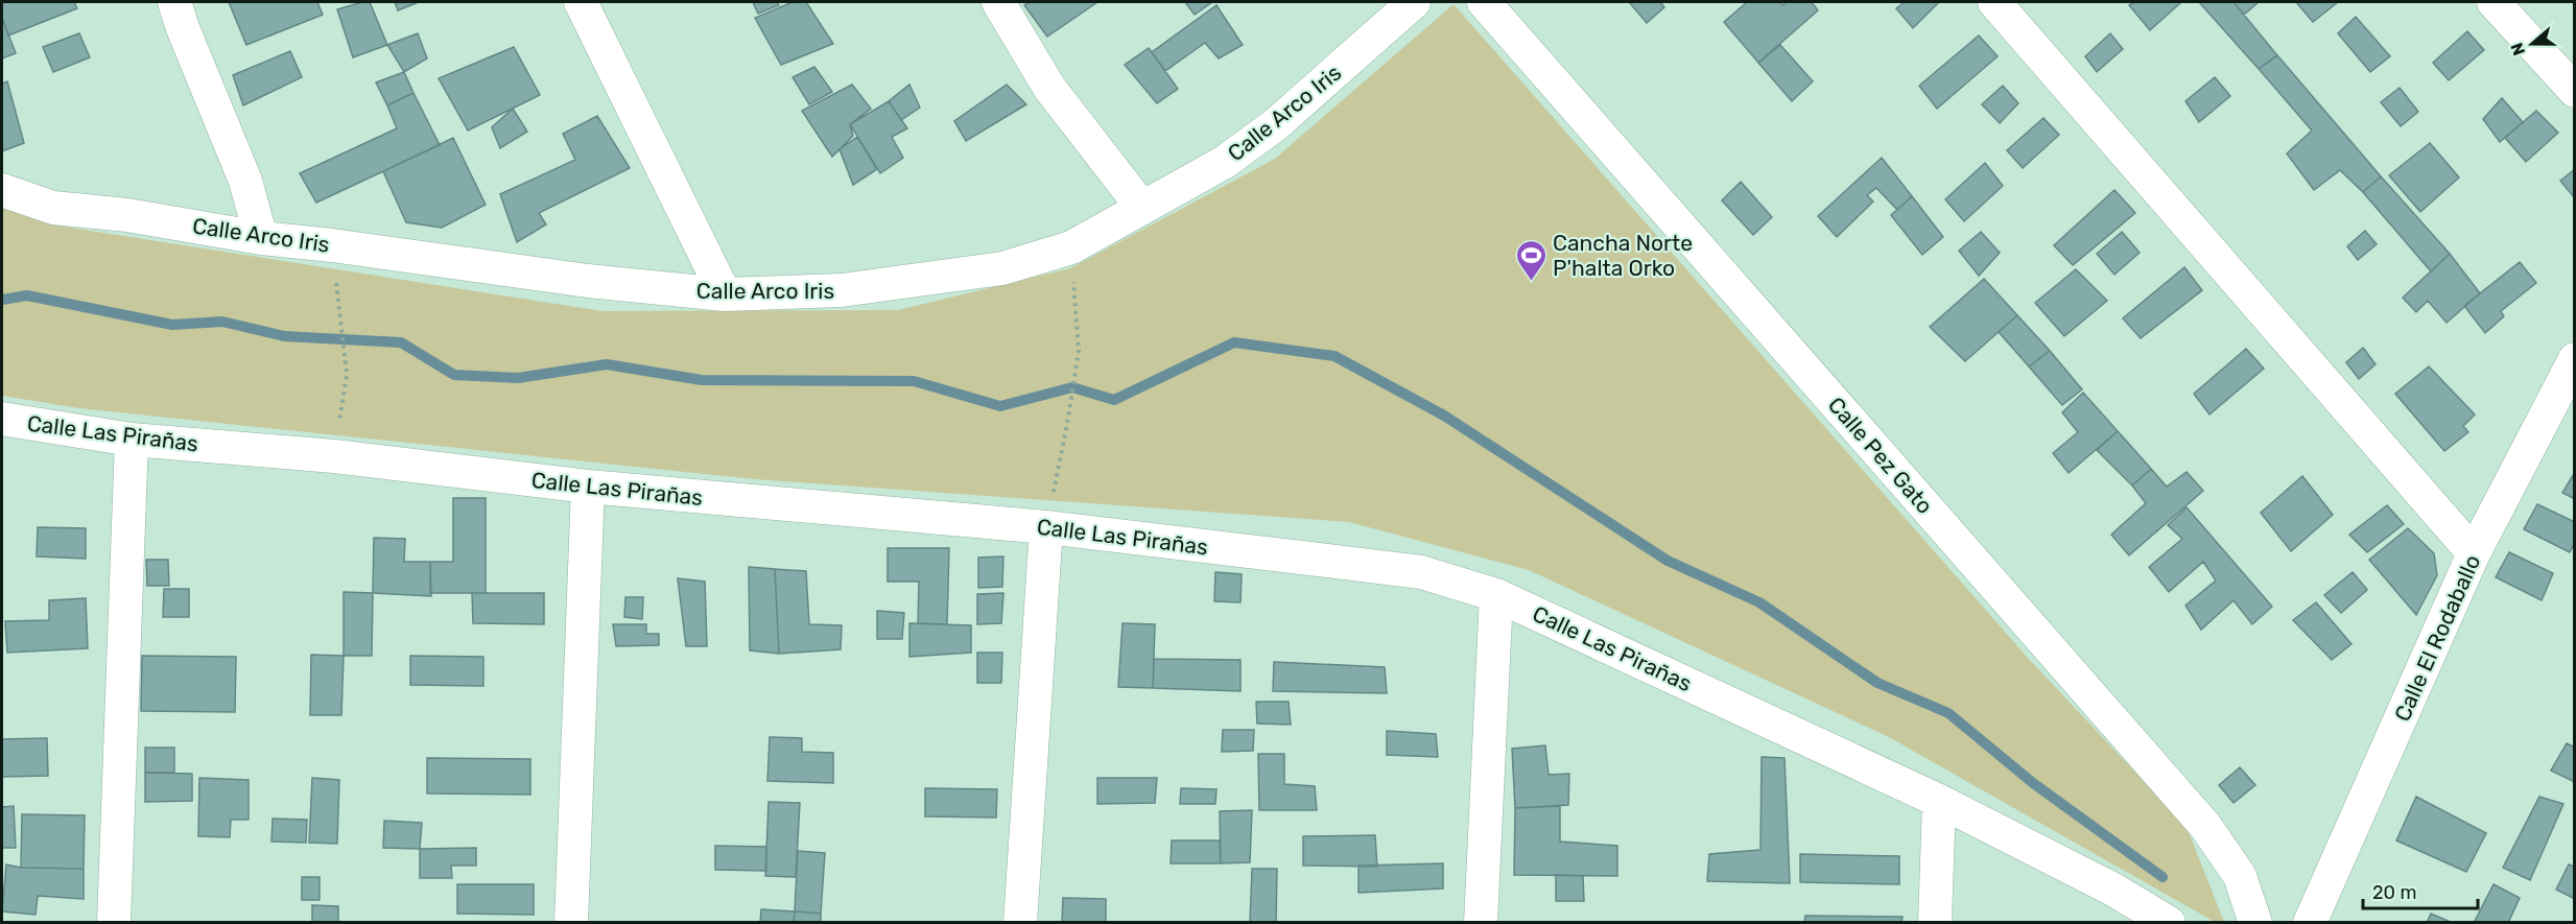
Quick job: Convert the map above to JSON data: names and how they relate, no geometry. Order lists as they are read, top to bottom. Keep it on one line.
{"streets":{"street":["Calle Arco Iris","Calle Las Pirañas","Calle Pez Gato","Calle El Rodaballo"]},"places":{"sports":["Cancha Norte P'halta Orko"]},"scale_bar":"20 m","north":"left"}
